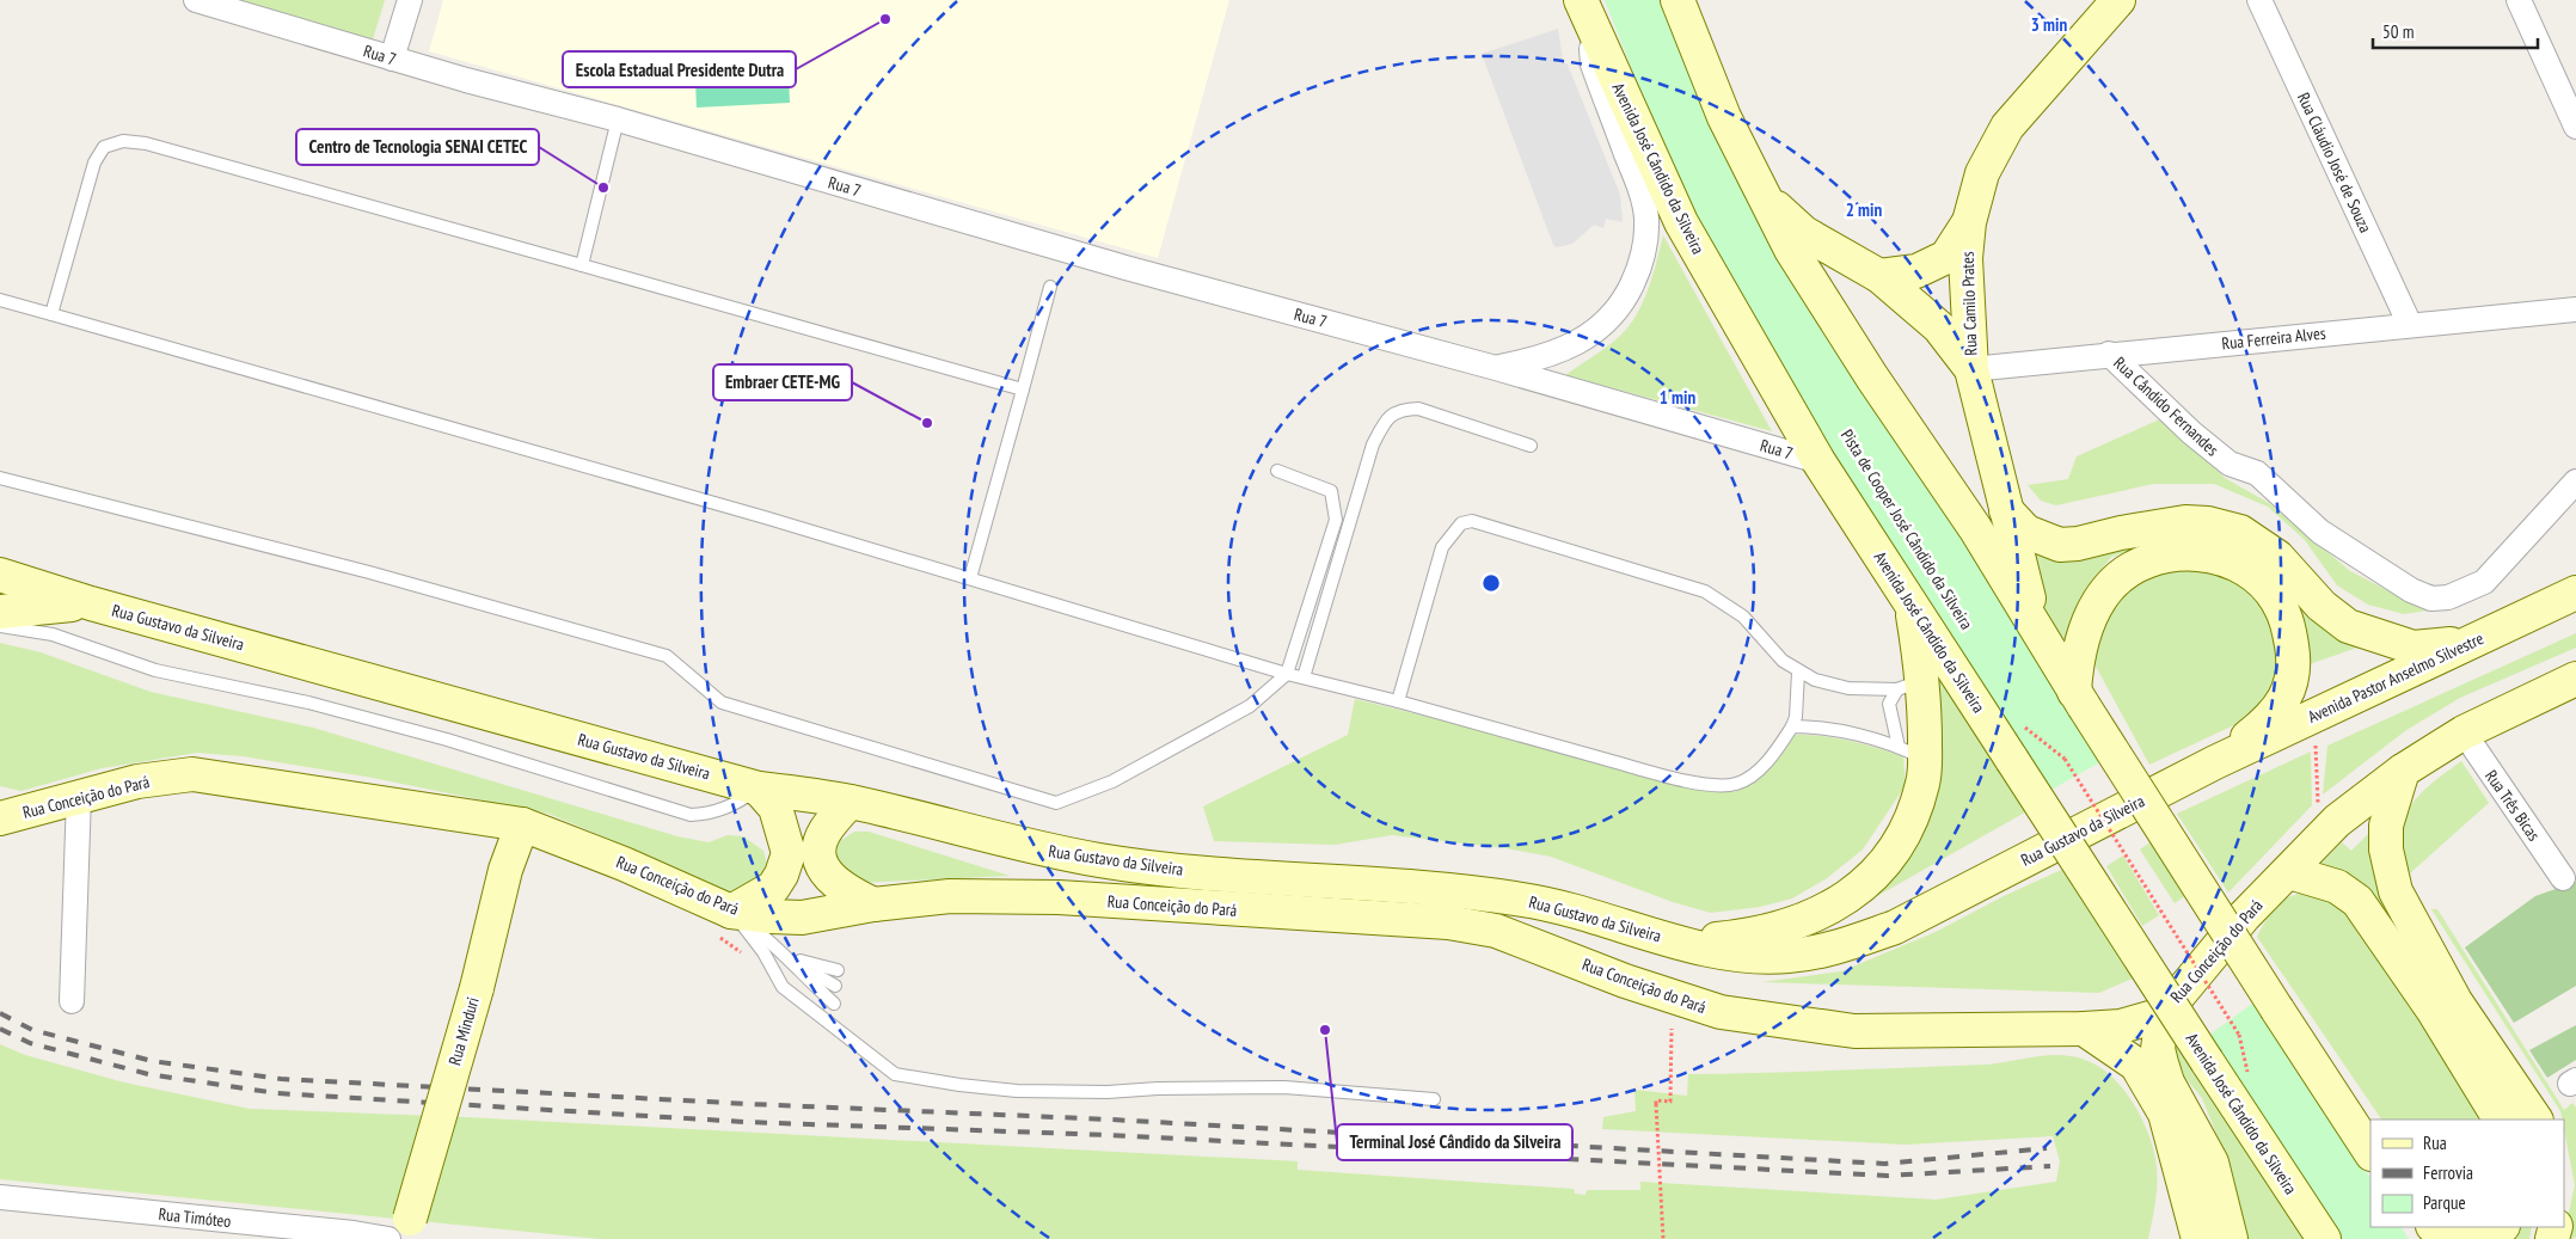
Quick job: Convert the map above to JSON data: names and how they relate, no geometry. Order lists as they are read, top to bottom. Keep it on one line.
{"streets":{"main road":["Avenida José Cândido da Silveira","Rua Camilo Prates","Rua Gustavo da Silveira","Avenida Pastor Anselmo Silvestre","Rua Conceição do Pará","Rua Minduri"],"street":["Rua 7","Rua Cláudio José de Souza","Rua Ferreira Alves","Rua Cândido Fernandes","Rua Três Bicas","Rua Timóteo"]},"crossings":[["Rua 7","Avenida José Cândido da Silveira"],["Rua Cláudio José de Souza","Rua Ferreira Alves"],["Rua Camilo Prates","Rua Ferreira Alves"],["Rua Ferreira Alves","Rua Cândido Fernandes"],["Rua Gustavo da Silveira","Avenida Pastor Anselmo Silvestre"],["Rua Conceição do Pará","Rua Minduri"],["Rua Minduri","Rua Timóteo"]],"places":["Escola Estadual Presidente Dutra","Centro de Tecnologia SENAI CETEC","Embraer CETE-MG","Terminal José Cândido da Silveira"],"legend":["Rua","Ferrovia","Parque"],"scale_bar":"50 m","rings":["3 min","2 min","1 min"]}
